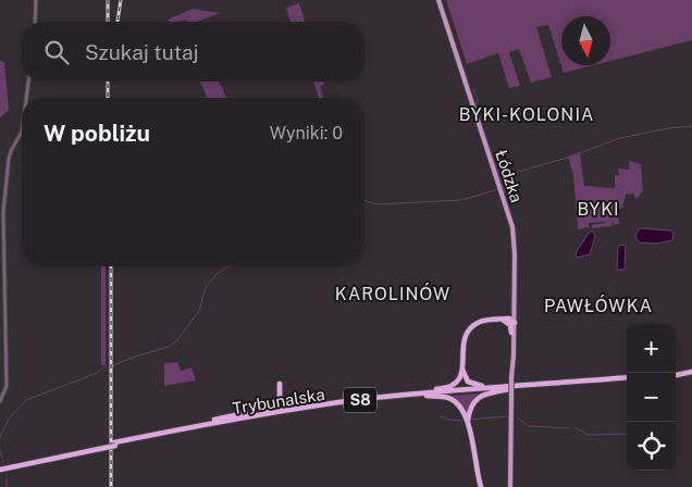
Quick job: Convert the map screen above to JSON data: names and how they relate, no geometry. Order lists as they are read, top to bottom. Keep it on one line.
{"streets":{"highway":["S8","Trybunalska"],"main road":["Łódzka"]},"crossings":[["Łódzka","Trybunalska"]],"districts":["BYKI-KOLONIA","BYKI","KAROLINÓW","PAWŁÓWKA"],"north":"bottom","page":{"search":"Szukaj tutaj","heading":["W pobliżu","Wyniki: 0"],"map_buttons":["+","−"]}}
